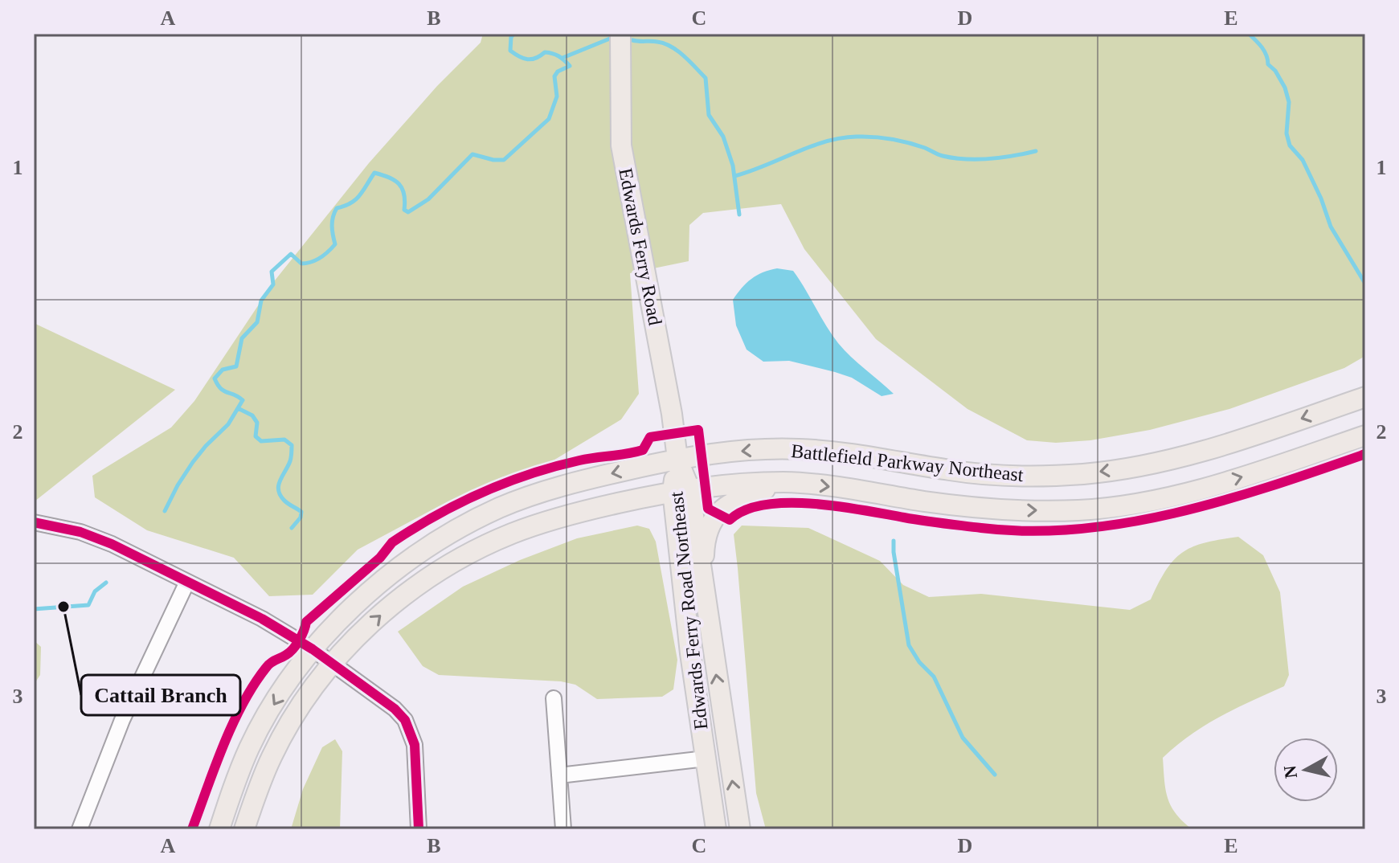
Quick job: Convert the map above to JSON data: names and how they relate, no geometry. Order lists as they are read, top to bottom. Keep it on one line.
{"streets":{"main road":["Edwards Ferry Road","Battlefield Parkway Northeast","Edwards Ferry Road Northeast"]},"crossings":[["Edwards Ferry Road","Battlefield Parkway Northeast"],["Edwards Ferry Road","Edwards Ferry Road Northeast"],["Battlefield Parkway Northeast","Edwards Ferry Road Northeast"]],"places":["Cattail Branch"],"north":"left","grid":{"columns":["A","B","C","D","E"],"rows":["1","2","3"]}}
